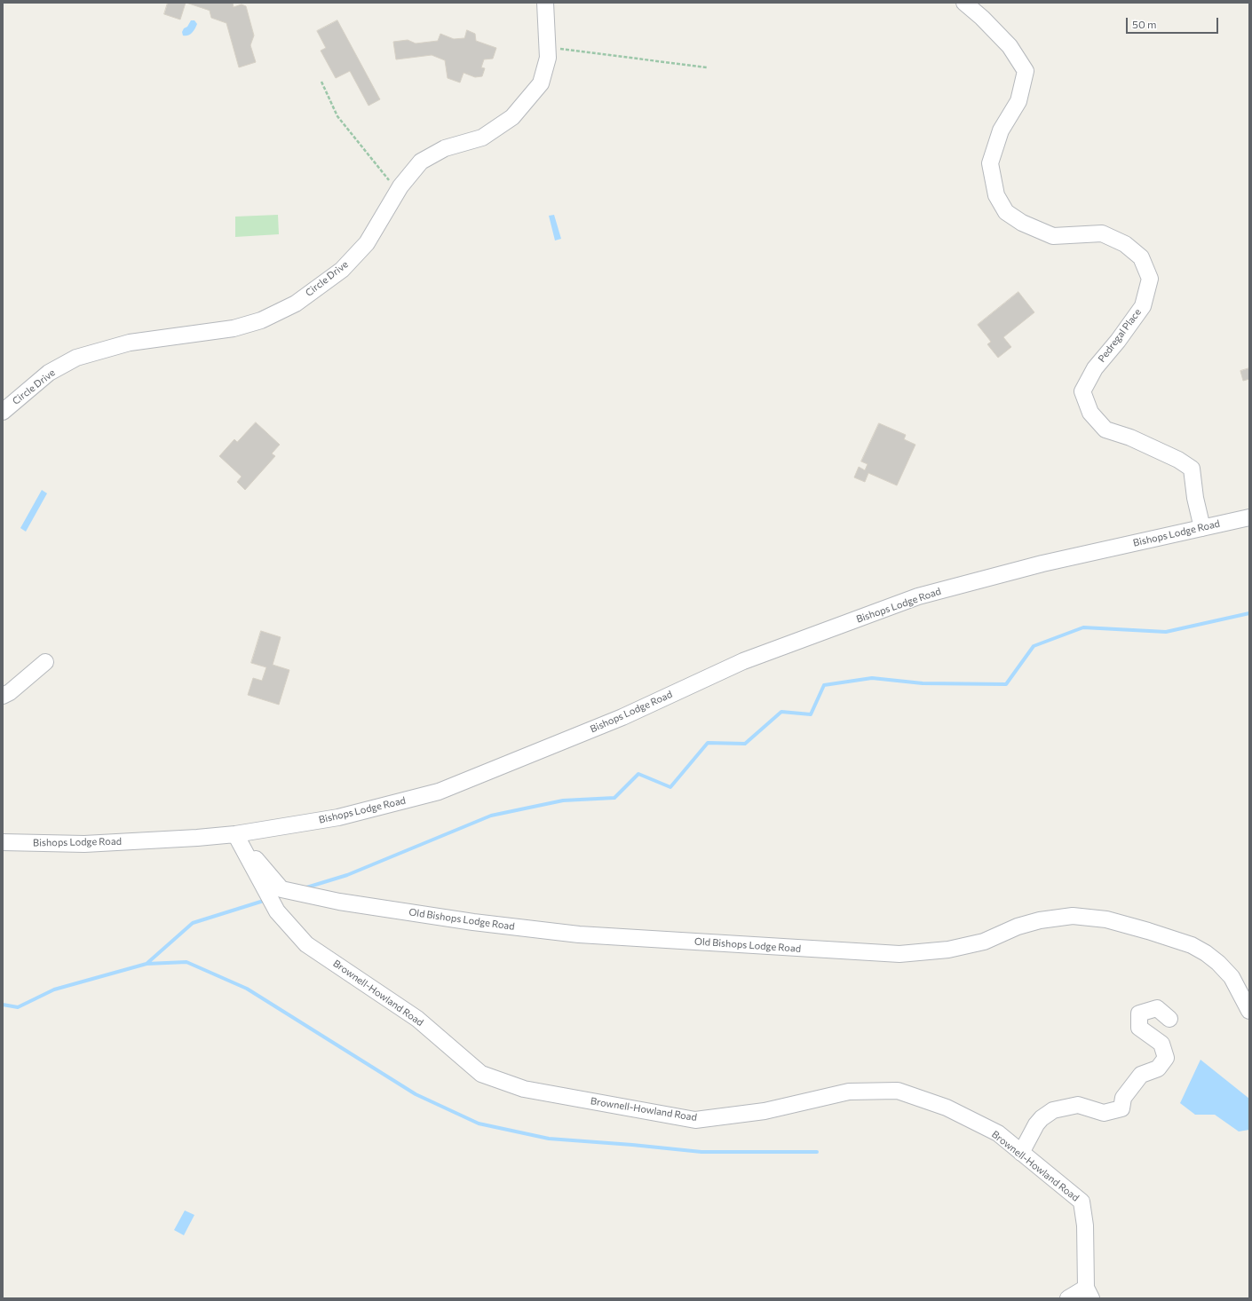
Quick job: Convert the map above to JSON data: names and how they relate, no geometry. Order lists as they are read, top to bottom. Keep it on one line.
{"streets":{"street":["Circle Drive","Pedregal Place","Bishops Lodge Road","Old Bishops Lodge Road","Brownell-Howland Road"]},"crossings":[["Pedregal Place","Bishops Lodge Road"],["Bishops Lodge Road","Old Bishops Lodge Road"],["Bishops Lodge Road","Brownell-Howland Road"],["Old Bishops Lodge Road","Brownell-Howland Road"]],"scale_bar":"50 m"}
